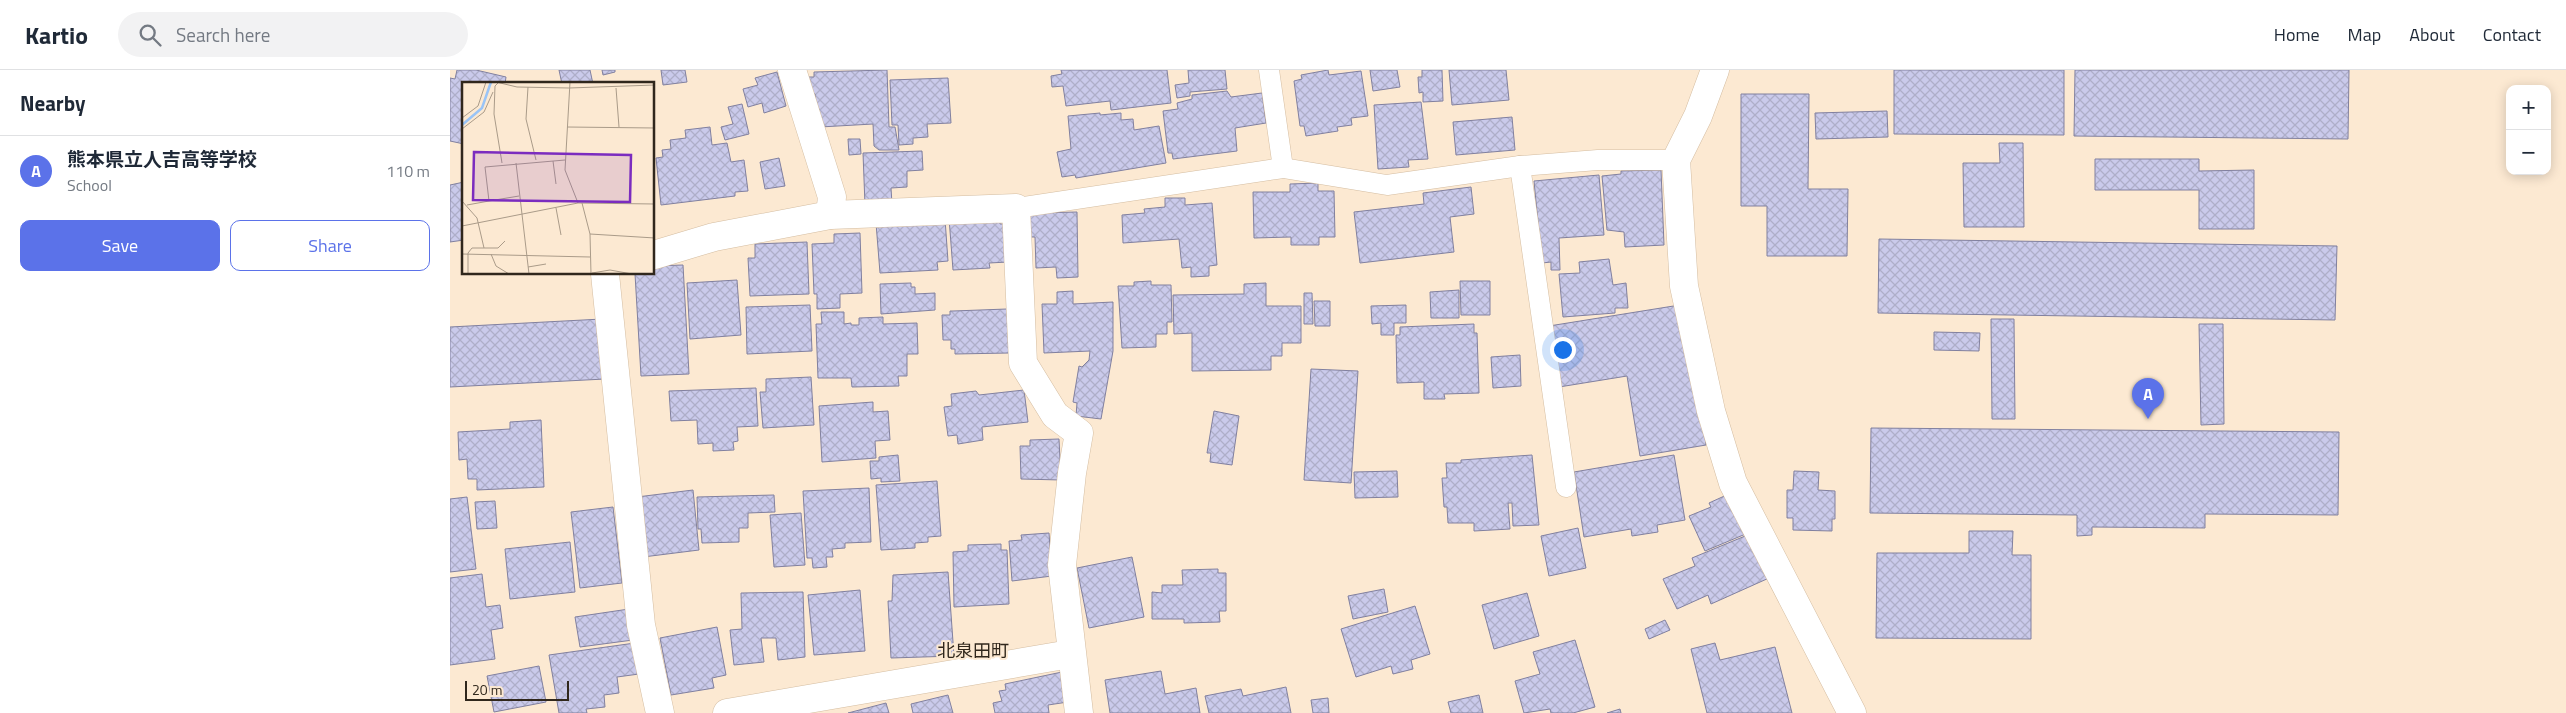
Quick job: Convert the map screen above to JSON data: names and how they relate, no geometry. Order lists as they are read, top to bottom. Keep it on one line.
{"districts":["北泉田町"],"scale_bar":"20 m","page":{"header":"Kartio","search":"Search here","nav":["Home","Map","About","Contact"],"heading":"Nearby","map_buttons":["+","−"],"list":[{"mark":"A","name":"熊本県立人吉高等学校","note":"School","value":"110 m"}],"buttons":["Save","Share"],"pins":"A","scale":"20 m"}}
